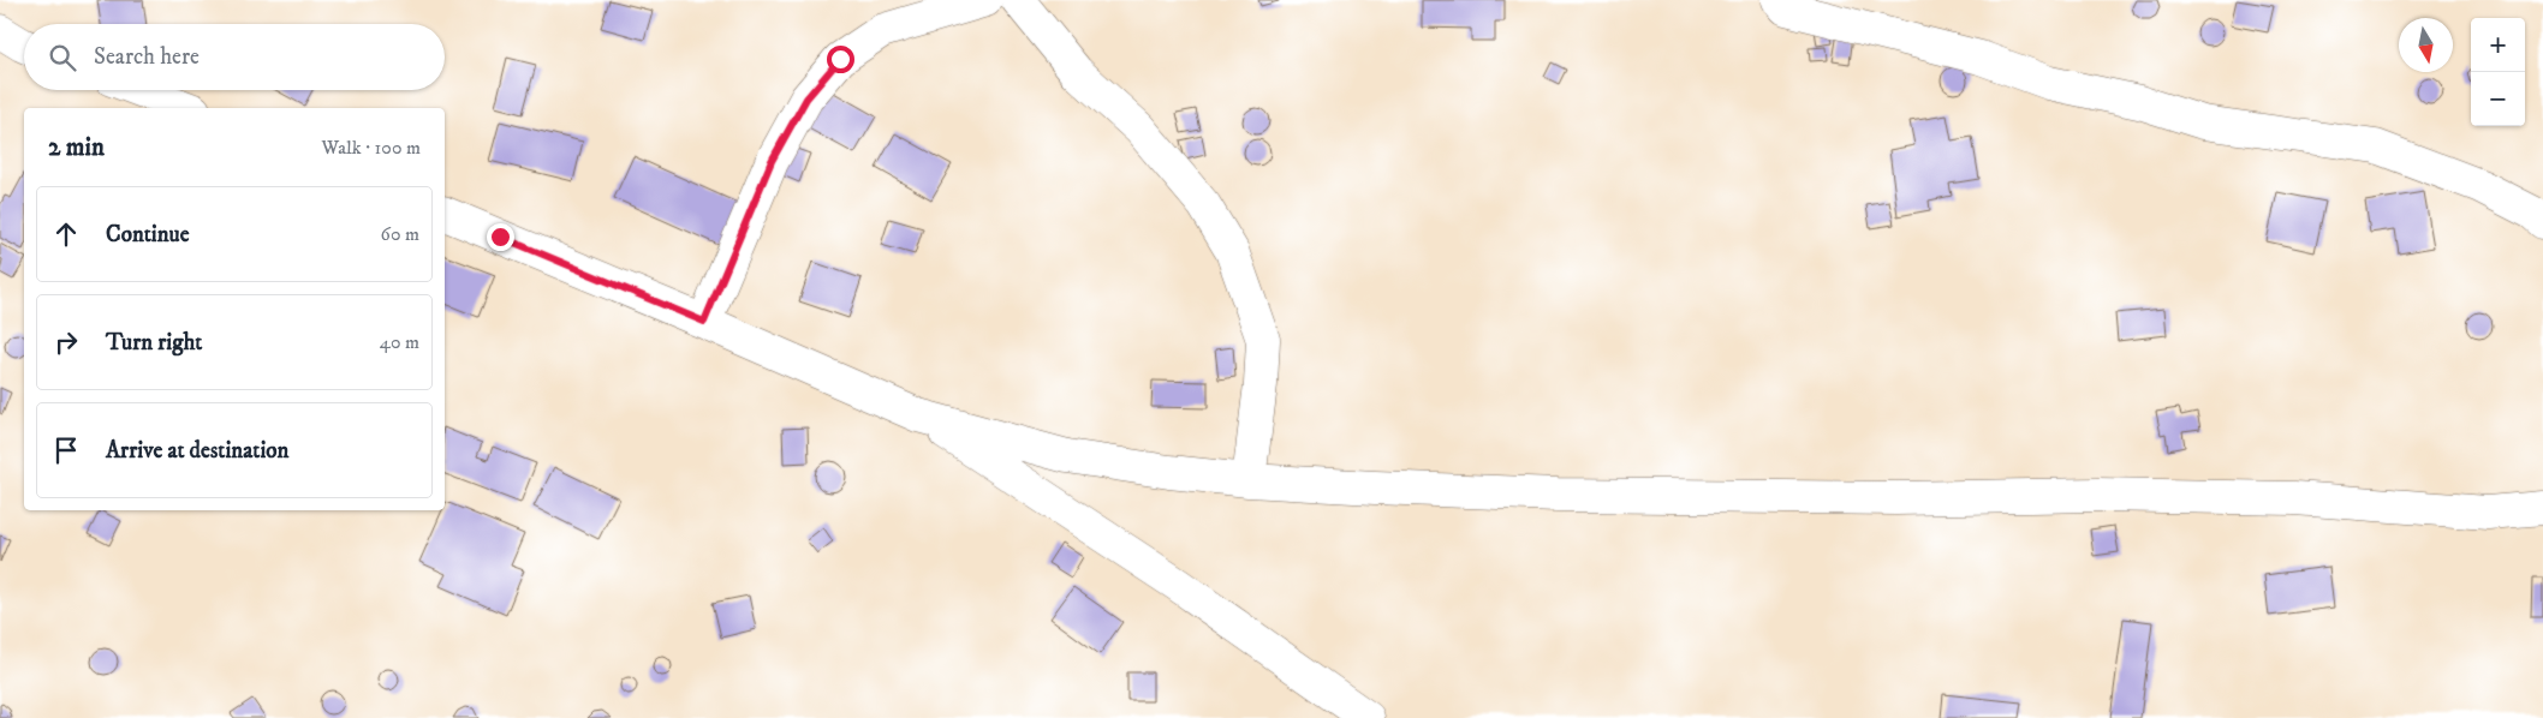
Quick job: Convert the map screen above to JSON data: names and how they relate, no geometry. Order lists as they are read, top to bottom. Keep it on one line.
{"north":"bottom","page":{"map_buttons":["+","−"],"search":"Search here","heading":["2 min","Walk · 100 m"],"list":[["Continue","60 m"],["Turn right","40 m"],"Arrive at destination"]}}
